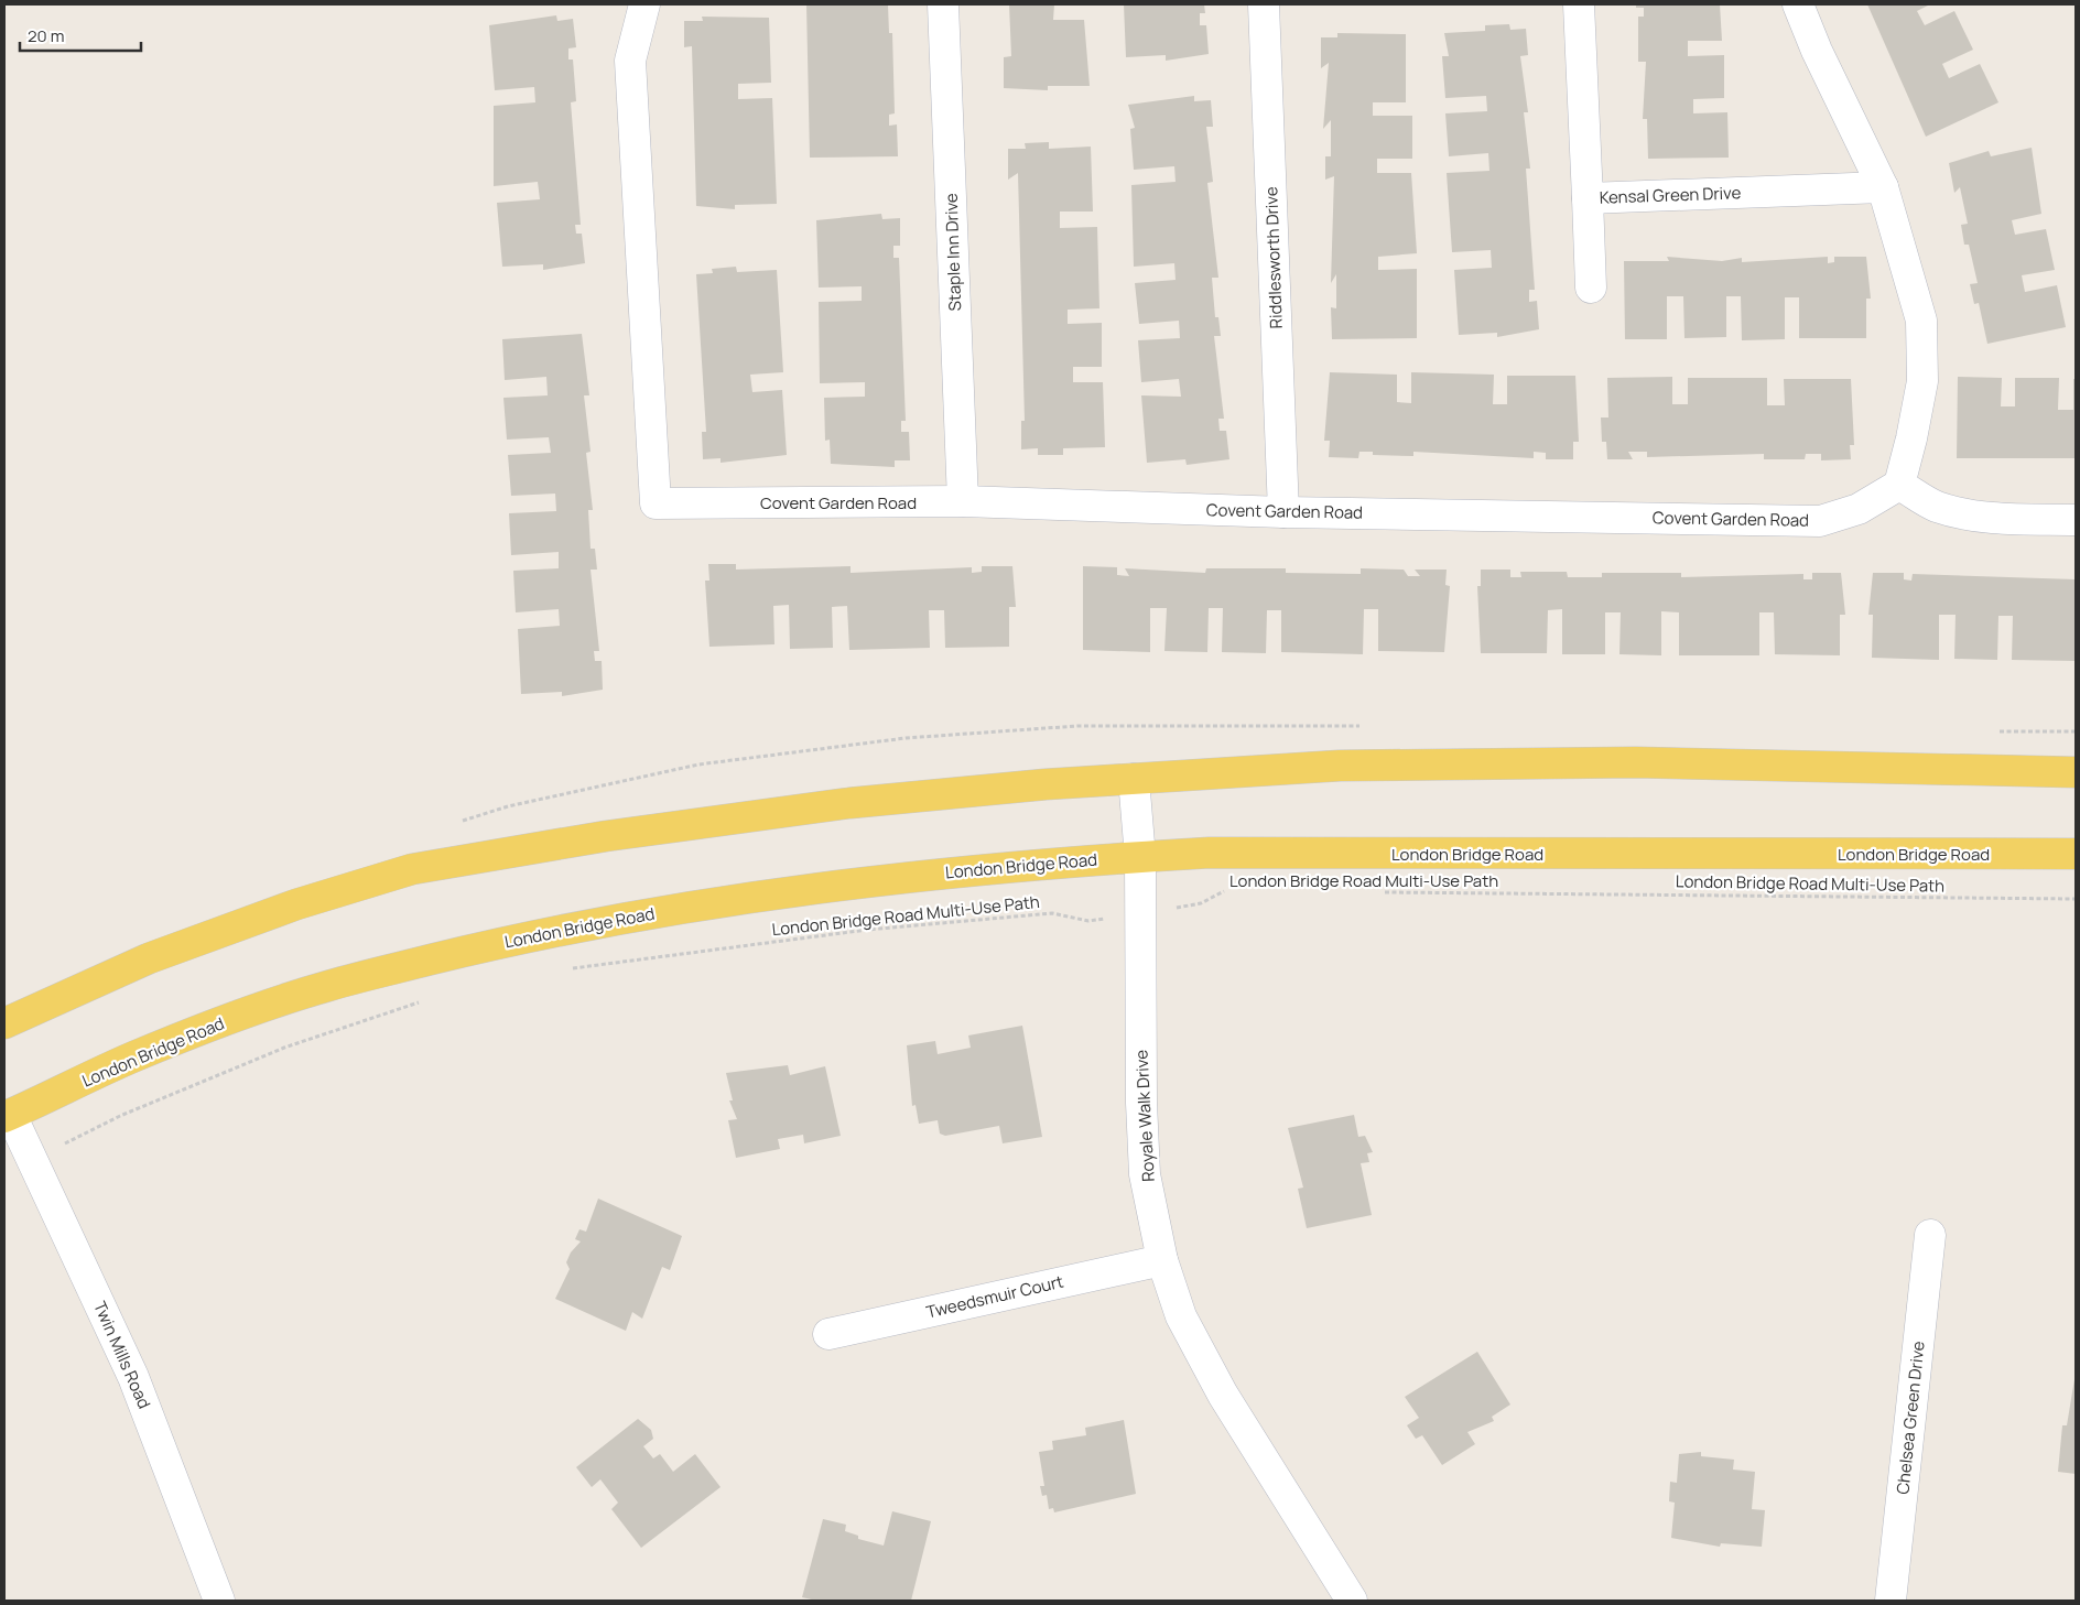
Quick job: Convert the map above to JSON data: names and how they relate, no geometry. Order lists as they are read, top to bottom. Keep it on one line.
{"streets":{"main road":["London Bridge Road"],"street":["Kensal Green Drive","Staple Inn Drive","Riddlesworth Drive","Covent Garden Road","Royale Walk Drive","Tweedsmuir Court","Twin Mills Road","Chelsea Green Drive"],"path":["London Bridge Road Multi-Use Path"]},"crossings":[["Staple Inn Drive","Covent Garden Road"],["Riddlesworth Drive","Covent Garden Road"],["London Bridge Road","Royale Walk Drive"],["London Bridge Road","Twin Mills Road"],["London Bridge Road Multi-Use Path","Royale Walk Drive"],["Royale Walk Drive","Tweedsmuir Court"]],"scale_bar":"20 m"}
